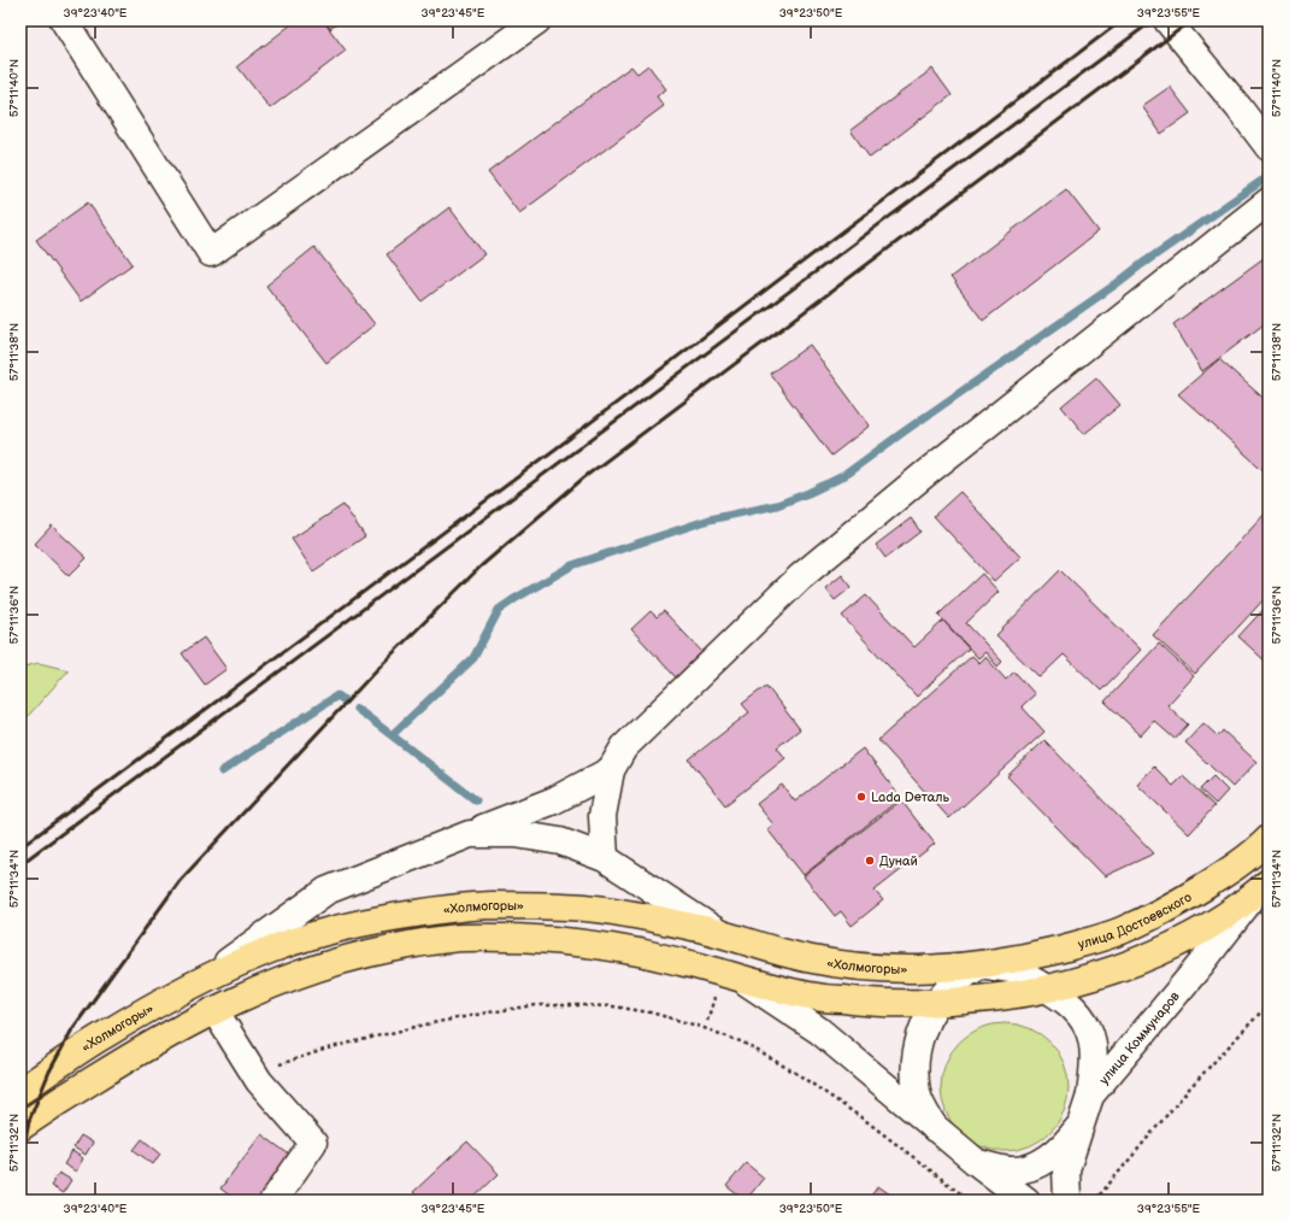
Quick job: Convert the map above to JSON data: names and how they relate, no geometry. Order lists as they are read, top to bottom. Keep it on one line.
{"streets":{"highway":["«Холмогоры»","улица Достоевского"],"street":["улица Коммунаров"]},"crossings":[["«Холмогоры»","улица Достоевского"]],"places":["Lada Dеталь","Дунай"],"coordinates":["39°23'40\"E","39°23'45\"E","39°23'50\"E","39°23'55\"E","57°11'40\"N","57°11'38\"N","57°11'36\"N","57°11'34\"N","57°11'32\"N"]}
